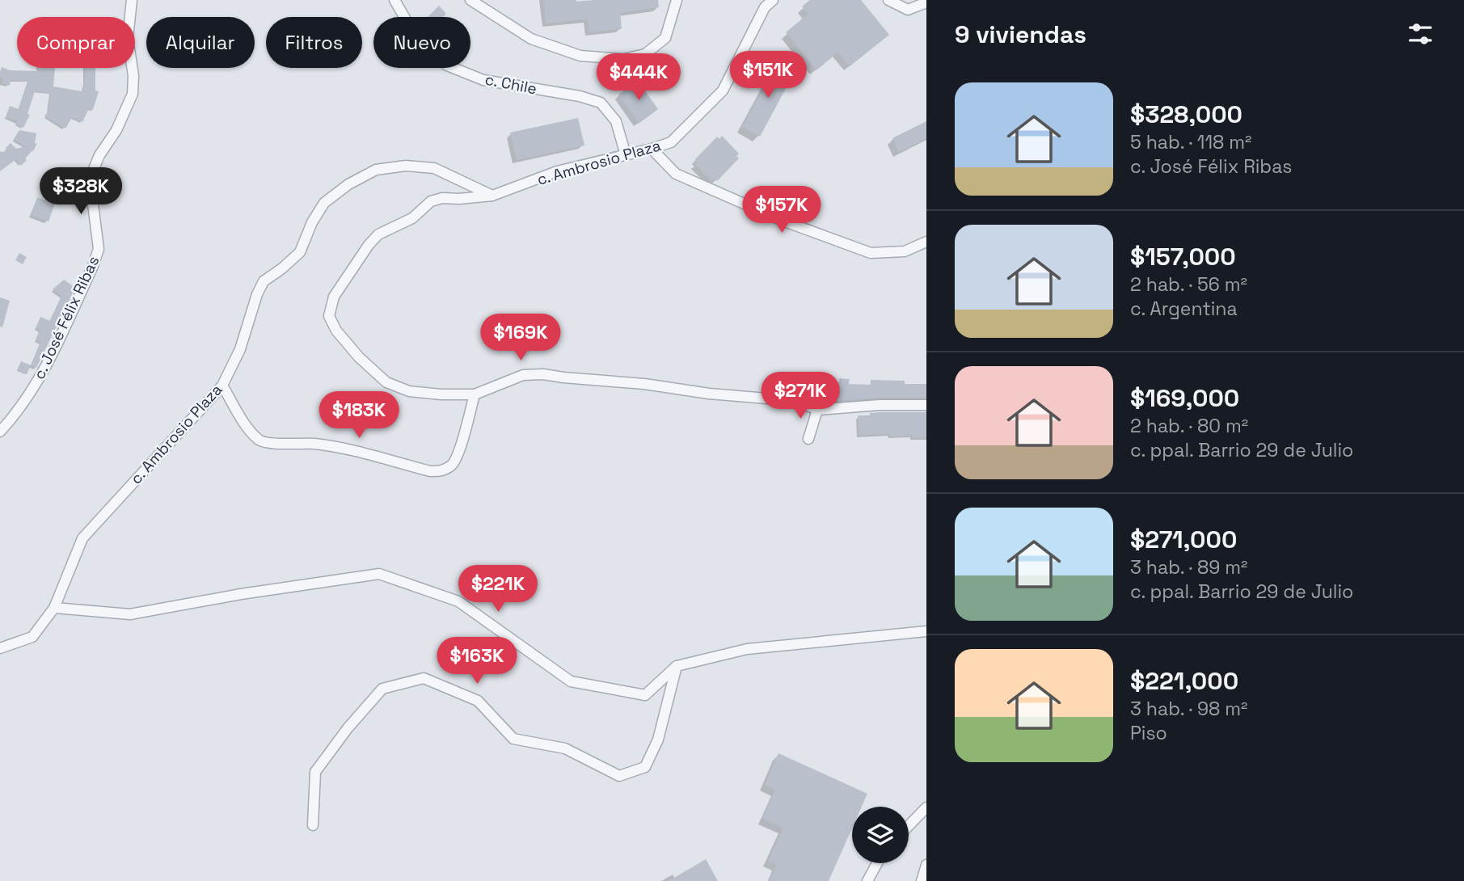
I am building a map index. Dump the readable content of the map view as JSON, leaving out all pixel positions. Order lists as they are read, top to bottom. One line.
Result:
{"streets":{"street":["c. Chile","c. Ambrosio Plaza","c. José Félix Ribas"]},"crossings":[["c. Chile","c. Ambrosio Plaza"]],"page":{"heading":"9 viviendas","chip":["Comprar","Alquilar","Filtros","Nuevo"],"price":["$151K","$444K","$328K","$157K","$169K","$271K","$183K","$221K","$163K"],"list":[{"name":"$328,000","note":"5 hab. · 118 m² · c. José Félix Ribas"},{"name":"$157,000","note":"2 hab. · 56 m² · c. Argentina"},{"name":"$169,000","note":"2 hab. · 80 m² · c. ppal. Barrio 29 de Julio"},{"name":"$271,000","note":"3 hab. · 89 m² · c. ppal. Barrio 29 de Julio"},{"name":"$221,000","note":"3 hab. · 98 m² · Piso"}]}}
